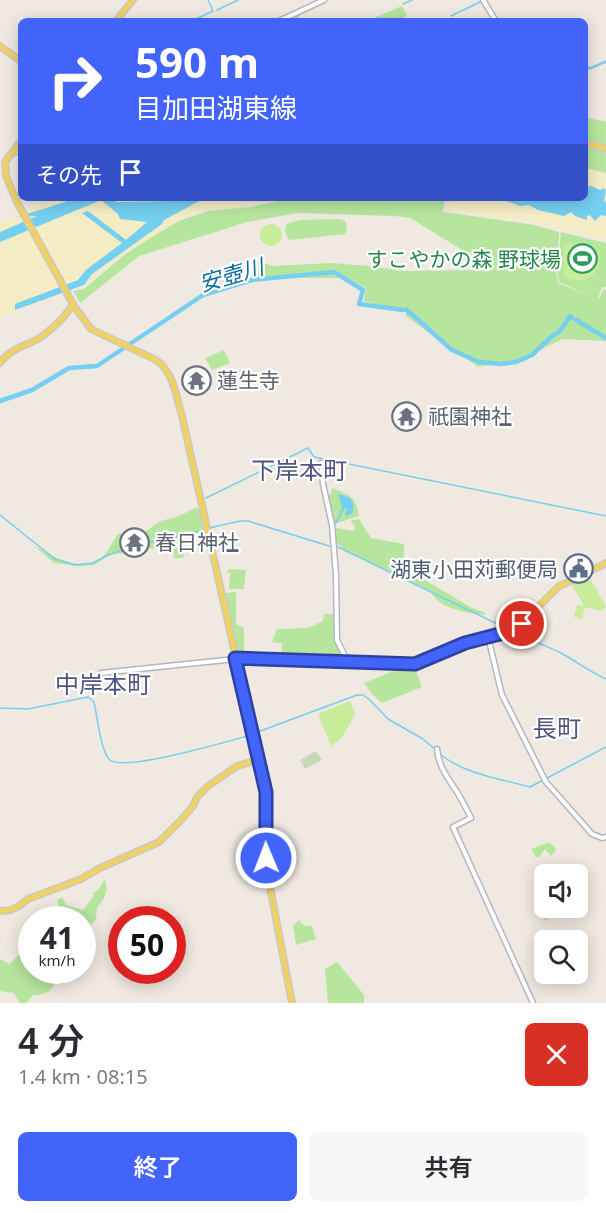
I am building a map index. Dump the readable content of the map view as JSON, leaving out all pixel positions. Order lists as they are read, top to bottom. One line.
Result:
{"districts":["下岸本町","中岸本町","長町"],"water":["安壺川"],"places":{"sports":["すこやかの森 野球場"],"temple":["蓮生寺","祇園神社","春日神社"],"public building":["湖東小田苅郵便局"]},"page":{"turn":["590 m","目加田湖東線"],"then":"その先","speed":"41 km/h","limit":"50","heading":["4 分","1.4 km · 08:15"],"buttons":["終了","共有"]}}
